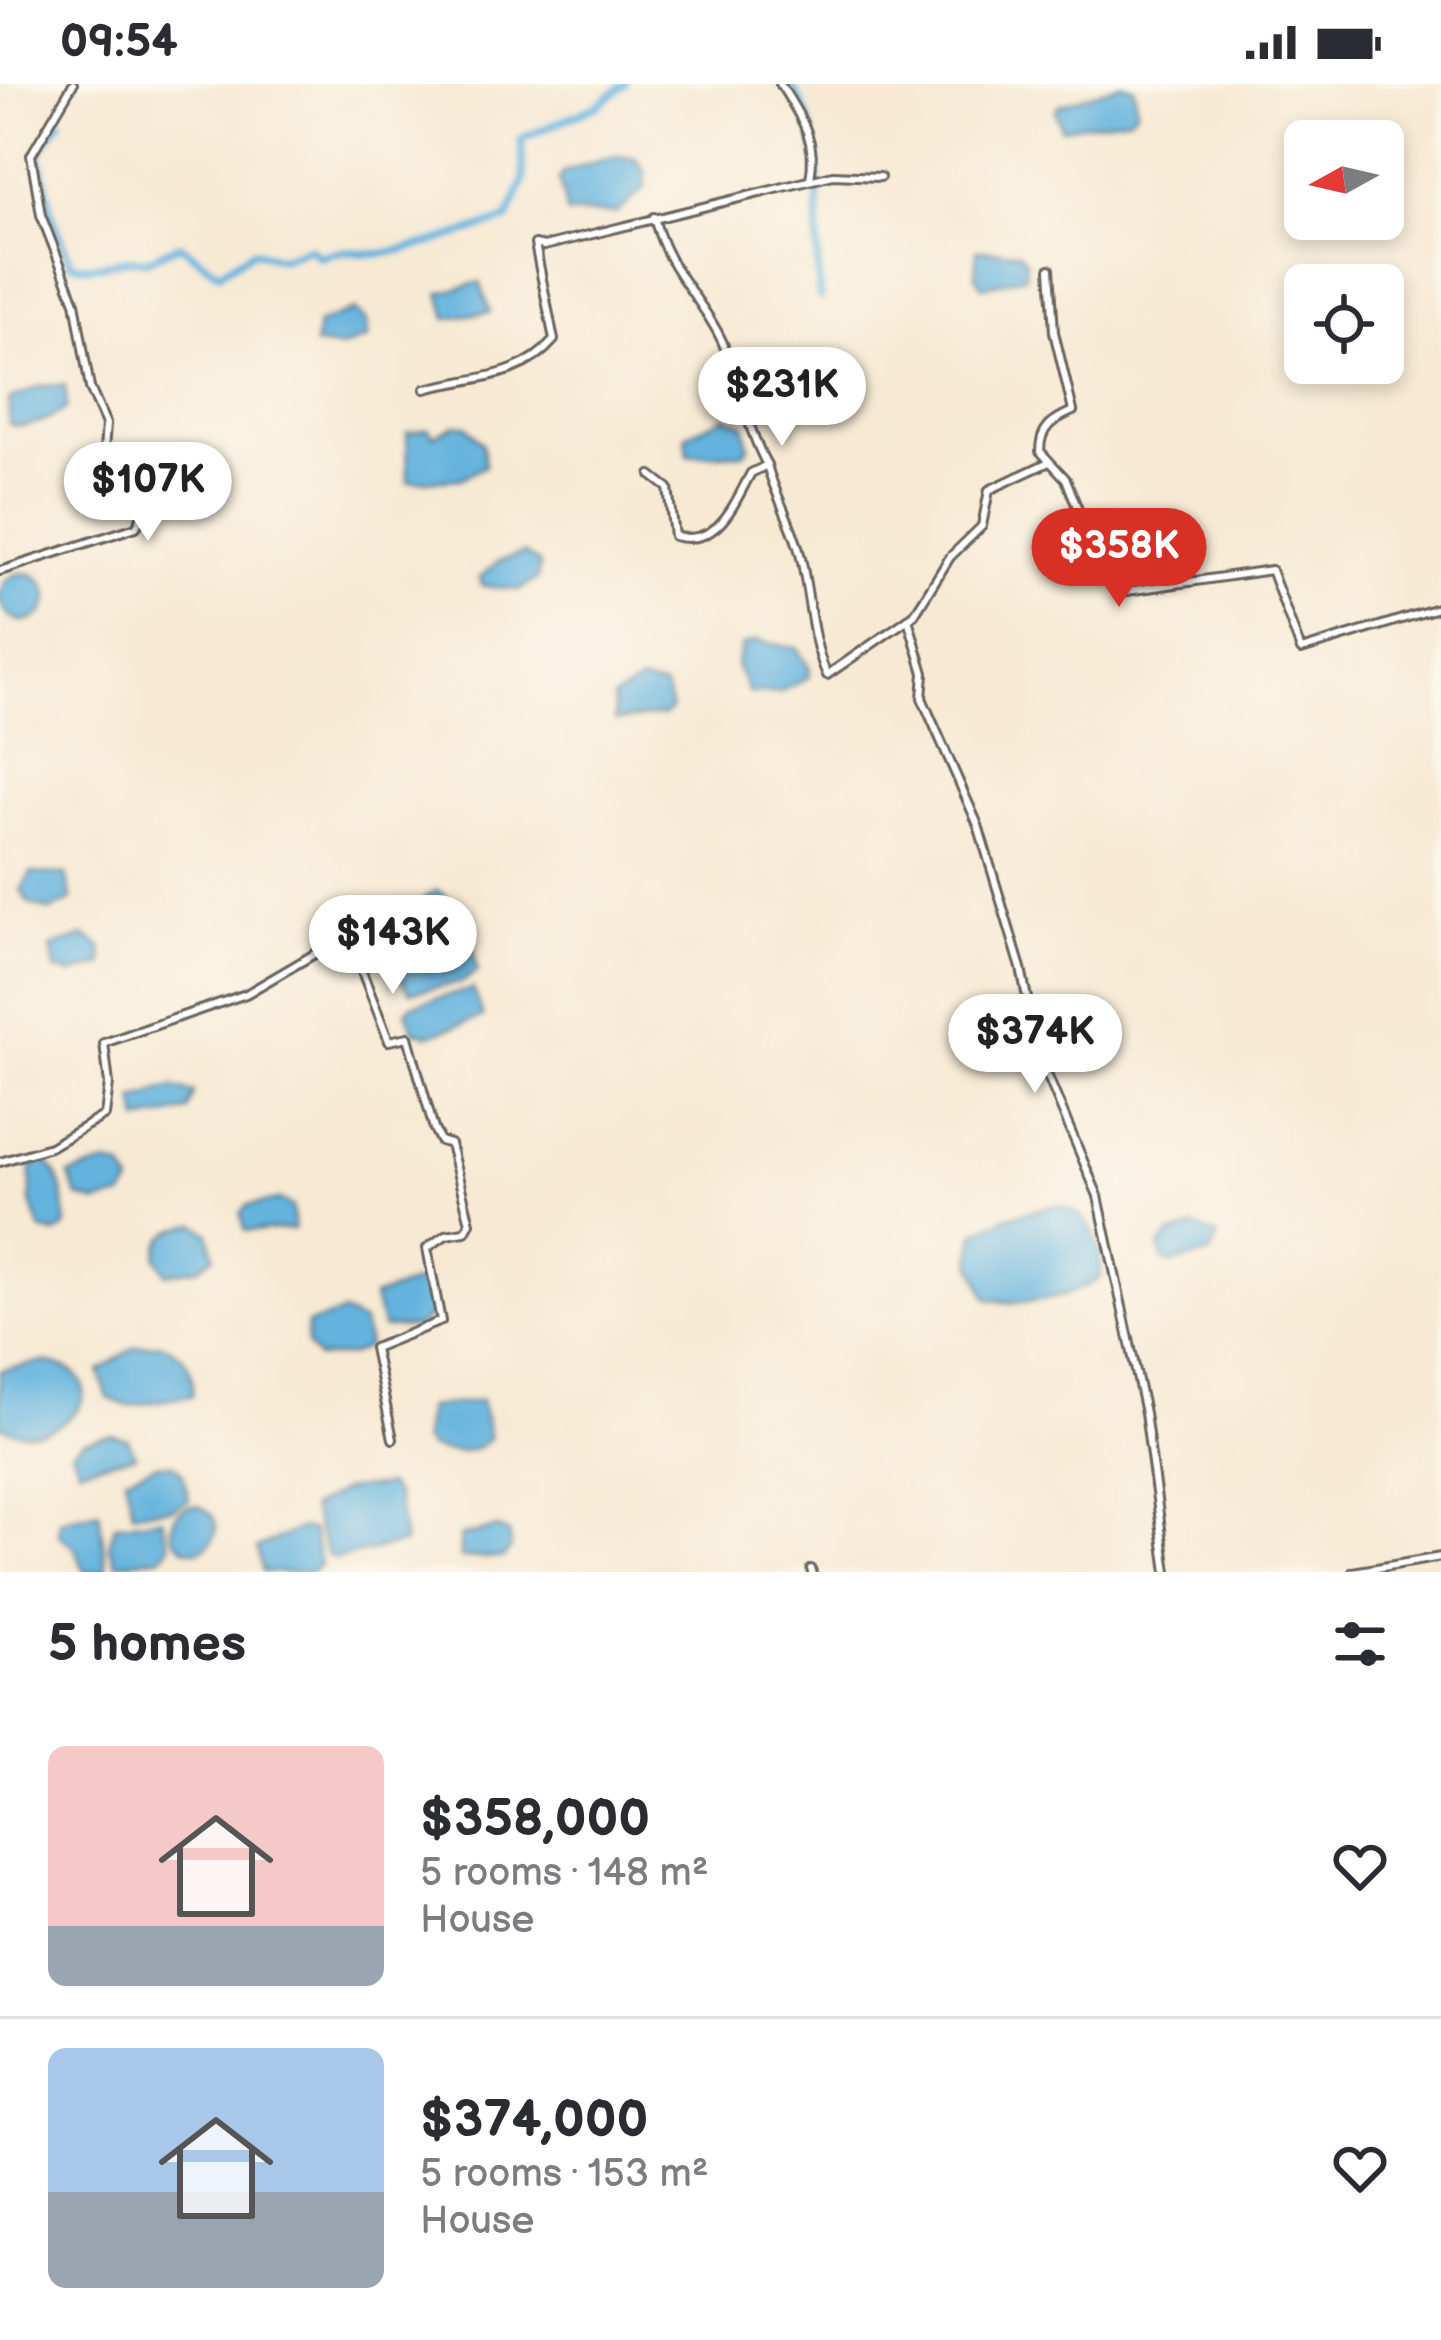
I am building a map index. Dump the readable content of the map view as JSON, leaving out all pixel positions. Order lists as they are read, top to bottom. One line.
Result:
{"north":"left","page":{"status":"09:54","price":["$231K","$107K","$358K","$143K","$374K"],"heading":"5 homes","list":[{"name":"$358,000","note":"5 rooms · 148 m² · House"},{"name":"$374,000","note":"5 rooms · 153 m² · House"}]}}
